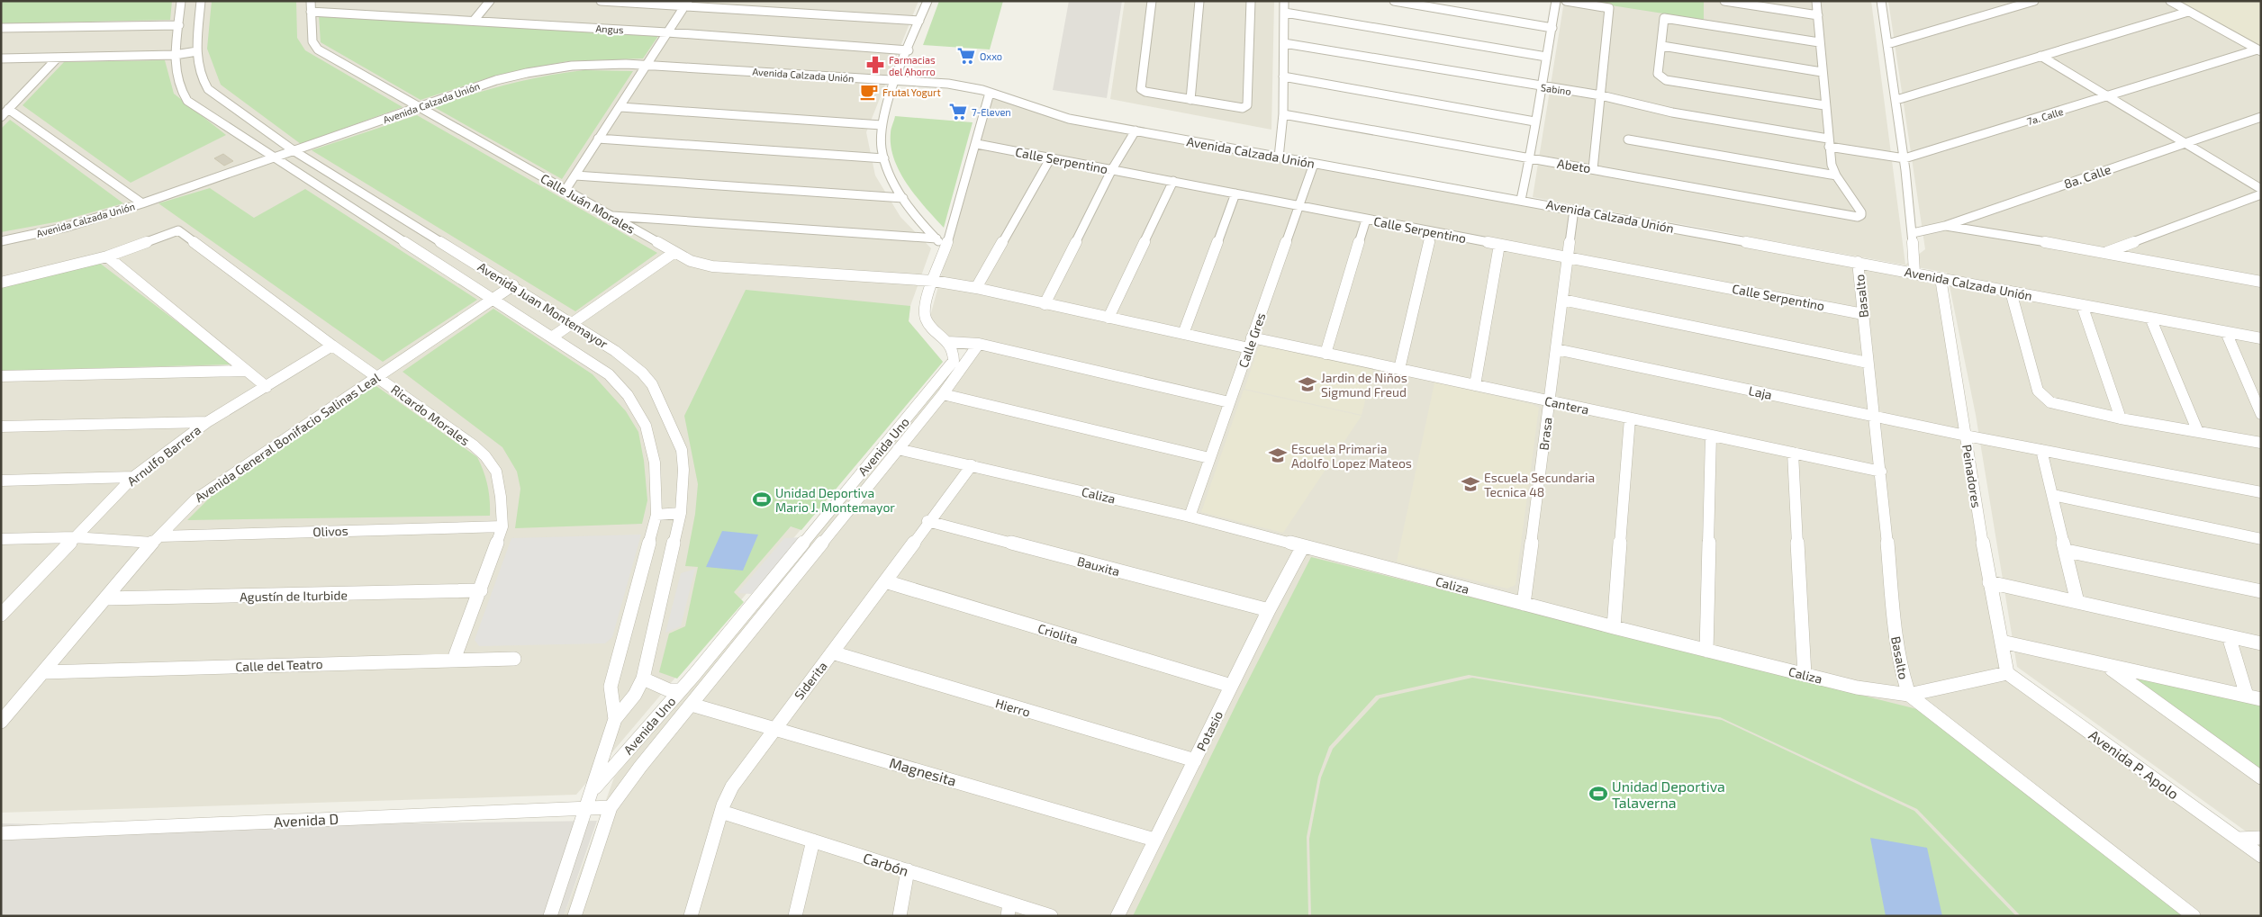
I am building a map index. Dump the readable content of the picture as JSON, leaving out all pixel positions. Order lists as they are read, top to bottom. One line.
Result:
{"streets":{"street":["Angus","Avenida Calzada Unión","Sabino","7a. Calle","Calle Serpentino","Abeto","8a. Calle","Calle Juán Morales","Basalto","Avenida Juan Montemayor","Calle Gres","Laja","Cantera","Ricardo Morales","Brasa","Avenida General Bonifacio Salinas Leal","Avenida Uno","Arnulfo Barrera","Peinadores","Caliza","Olivos","Bauxita","Agustín de Iturbide","Criolita","Calle del Teatro","Siderita","Hierro","Potasio","Avenida P. Apolo","Magnesita","Avenida D","Carbón"]},"crossings":[["Angus","Calle Juán Morales"],["Avenida Calzada Unión","Calle Juán Morales"],["Avenida Calzada Unión","Basalto"],["Avenida Calzada Unión","Avenida Juan Montemayor"],["Avenida Calzada Unión","Calle Gres"],["Avenida Calzada Unión","Brasa"],["Avenida Calzada Unión","Peinadores"],["Sabino","7a. Calle"],["Calle Serpentino","Basalto"],["Calle Serpentino","Calle Gres"],["Calle Serpentino","Brasa"],["Calle Juán Morales","Cantera"],["Basalto","Laja"],["Basalto","Cantera"],["Basalto","Caliza"],["Avenida Juan Montemayor","Avenida General Bonifacio Salinas Leal"],["Avenida Juan Montemayor","Avenida Uno"],["Avenida Juan Montemayor","Avenida D"],["Calle Gres","Cantera"],["Calle Gres","Caliza"],["Laja","Brasa"],["Laja","Peinadores"],["Cantera","Brasa"],["Ricardo Morales","Avenida General Bonifacio Salinas Leal"],["Ricardo Morales","Arnulfo Barrera"],["Ricardo Morales","Olivos"],["Ricardo Morales","Agustín de Iturbide"],["Ricardo Morales","Calle del Teatro"],["Brasa","Caliza"],["Avenida General Bonifacio Salinas Leal","Olivos"],["Avenida General Bonifacio Salinas Leal","Agustín de Iturbide"],["Avenida General Bonifacio Salinas Leal","Calle del Teatro"],["Avenida Uno","Caliza"],["Avenida Uno","Magnesita"],["Avenida Uno","Avenida D"],["Arnulfo Barrera","Olivos"],["Peinadores","Caliza"],["Peinadores","Avenida P. Apolo"],["Caliza","Siderita"],["Caliza","Potasio"],["Caliza","Avenida P. Apolo"],["Bauxita","Siderita"],["Bauxita","Potasio"],["Criolita","Siderita"],["Criolita","Potasio"],["Siderita","Hierro"],["Siderita","Magnesita"],["Siderita","Carbón"],["Hierro","Potasio"],["Potasio","Magnesita"]],"places":{"supermarket":["Oxxo","7-Eleven"],"pharmacy":["Farmacias del Ahorro"],"cafe":["Frutal Yogurt"],"school or university":["Jardin de Niños Sigmund Freud","Escuela Primaria Adolfo Lopez Mateos","Escuela Secundaria Tecnica 48"],"sports":["Unidad Deportiva Mario J. Montemayor","Unidad Deportiva Talaverna"]}}
